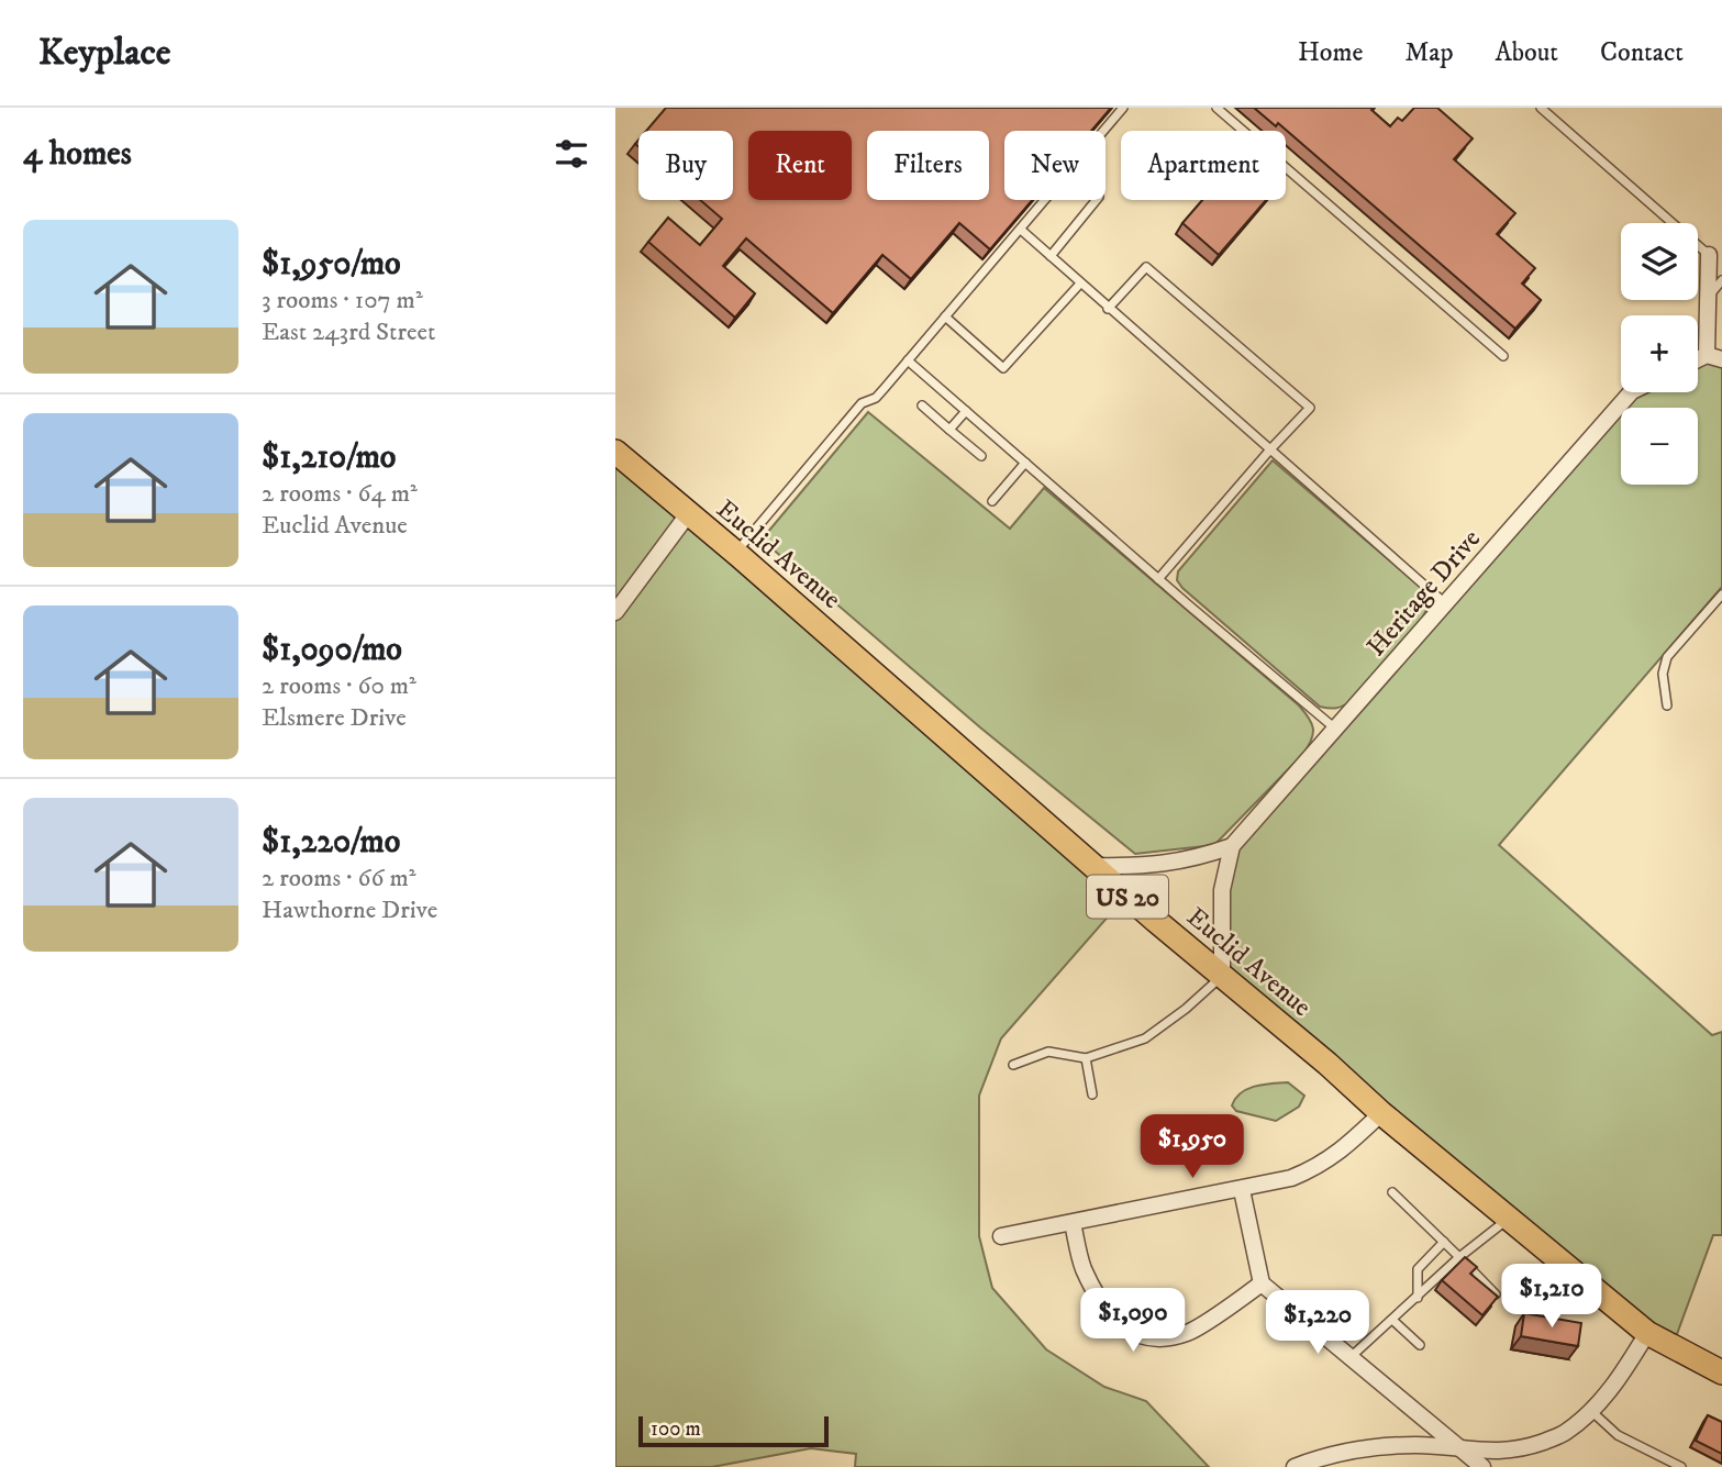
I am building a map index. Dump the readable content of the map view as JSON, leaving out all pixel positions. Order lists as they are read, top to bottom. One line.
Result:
{"streets":{"main road":["Euclid Avenue","US 20"],"street":["Heritage Drive"]},"crossings":[["Euclid Avenue","Heritage Drive"]],"scale_bar":"100 m","page":{"header":"Keyplace","nav":["Home","Map","About","Contact"],"heading":"4 homes","chip":["Buy","Rent","Filters","New","Apartment"],"list":[{"name":"$1,950/mo","note":"3 rooms · 107 m² · East 243rd Street"},{"name":"$1,210/mo","note":"2 rooms · 64 m² · Euclid Avenue"},{"name":"$1,090/mo","note":"2 rooms · 60 m² · Elsmere Drive"},{"name":"$1,220/mo","note":"2 rooms · 66 m² · Hawthorne Drive"}],"map_buttons":["+","−"],"price":["$1,950","$1,210","$1,090","$1,220"],"scale":"100 m"}}
